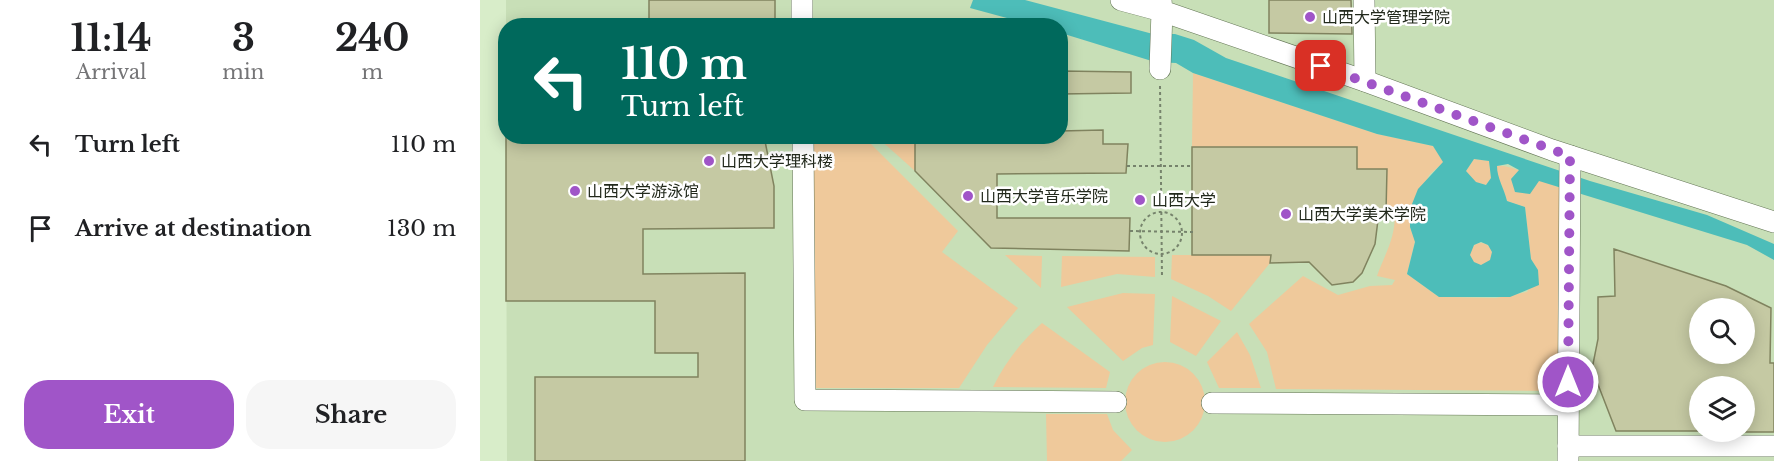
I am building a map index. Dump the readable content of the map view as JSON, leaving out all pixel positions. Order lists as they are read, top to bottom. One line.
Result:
{"places":["山西大学管理学院","山西大学理科楼","山西大学游泳馆","山西大学音乐学院","山西大学","山西大学美术学院"],"page":{"eta":["11:14","Arrival","3","min","240","m"],"turn":["110 m","Turn left"],"list":[{"name":"Turn left","value":"110 m"},{"name":"Arrive at destination","value":"130 m"}],"buttons":["Exit","Share"]}}
